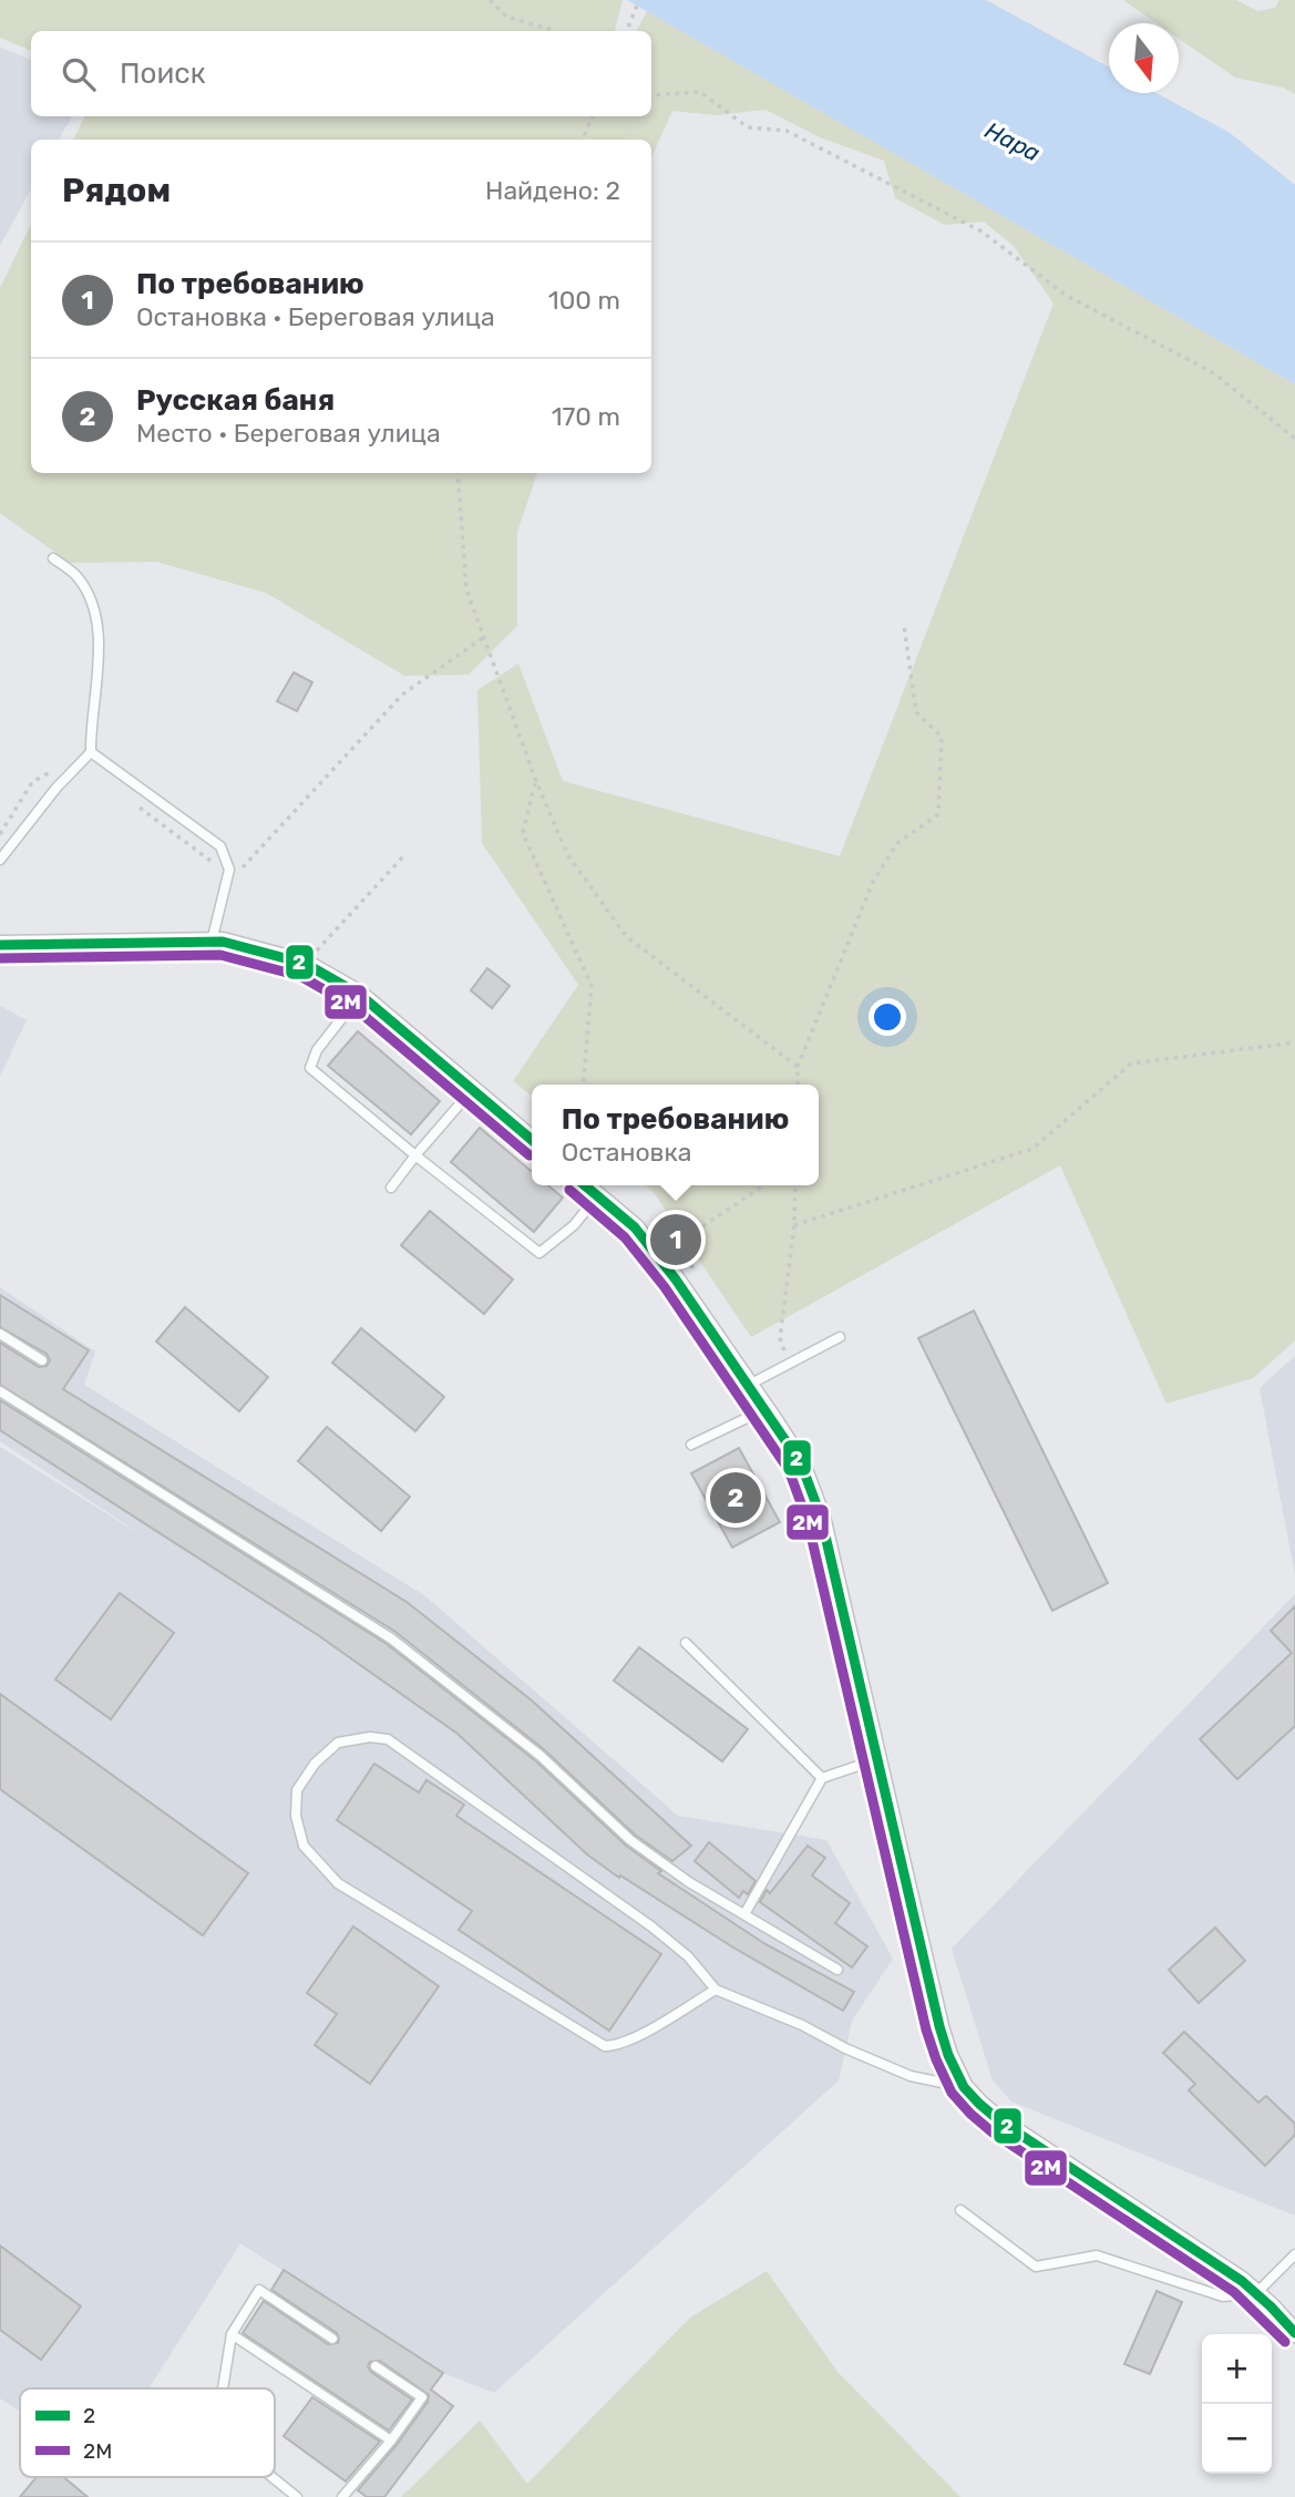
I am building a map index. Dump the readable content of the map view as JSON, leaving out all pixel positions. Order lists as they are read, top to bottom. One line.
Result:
{"water":["Нара"],"lines":["transit line 2","transit line 2М"],"legend":["2","2М"],"north":"bottom","page":{"search":"Поиск","heading":["Рядом","Найдено: 2"],"list":[{"mark":"1","name":"По требованию","note":"Остановка · Береговая улица","value":"100 m"},{"mark":"2","name":"Русская баня","note":"Место · Береговая улица","value":"170 m"}],"popup":["По требованию","Остановка"],"pins":["1","2"],"map_buttons":["+","−"]}}
